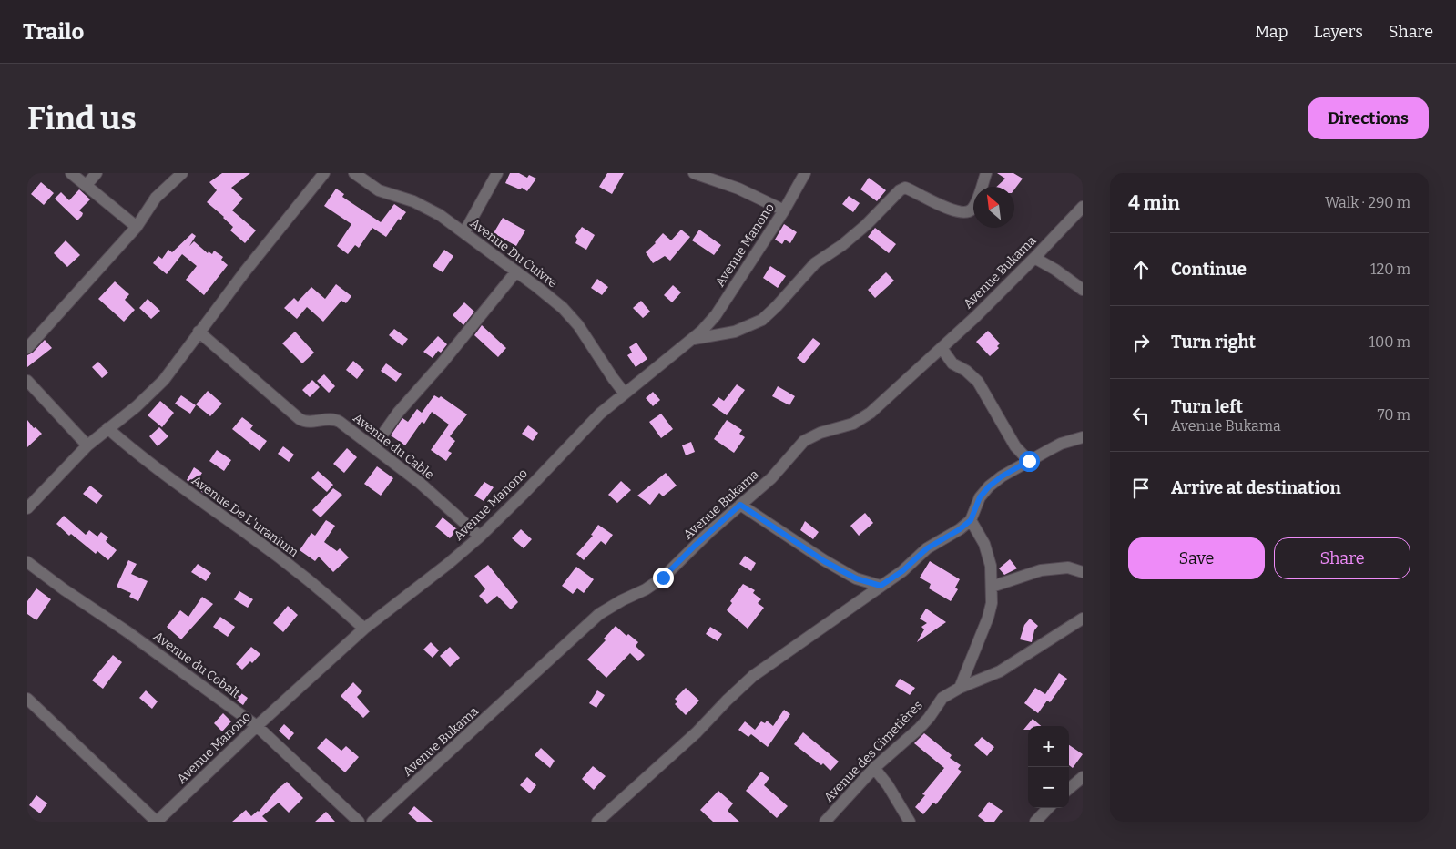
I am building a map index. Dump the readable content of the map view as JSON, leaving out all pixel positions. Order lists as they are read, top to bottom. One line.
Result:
{"streets":{"street":["Avenue Manono","Avenue Du Cuivre","Avenue Bukama","Avenue du Cable","Avenue De L'uranium","Avenue du Cobalt","Avenue des Cimetières"]},"crossings":[["Avenue Manono","Avenue Du Cuivre"],["Avenue Manono","Avenue du Cable"],["Avenue Manono","Avenue De L'uranium"],["Avenue Manono","Avenue du Cobalt"]],"north":"top left","page":{"header":"Trailo","nav":["Map","Layers","Share"],"buttons":["Directions",["Save","Share"]],"title":"Find us","heading":["4 min","Walk · 290 m"],"list":[["Continue","120 m"],["Turn right","100 m"],["Turn left","Avenue Bukama","70 m"],"Arrive at destination"],"map_buttons":["+","−"]}}
